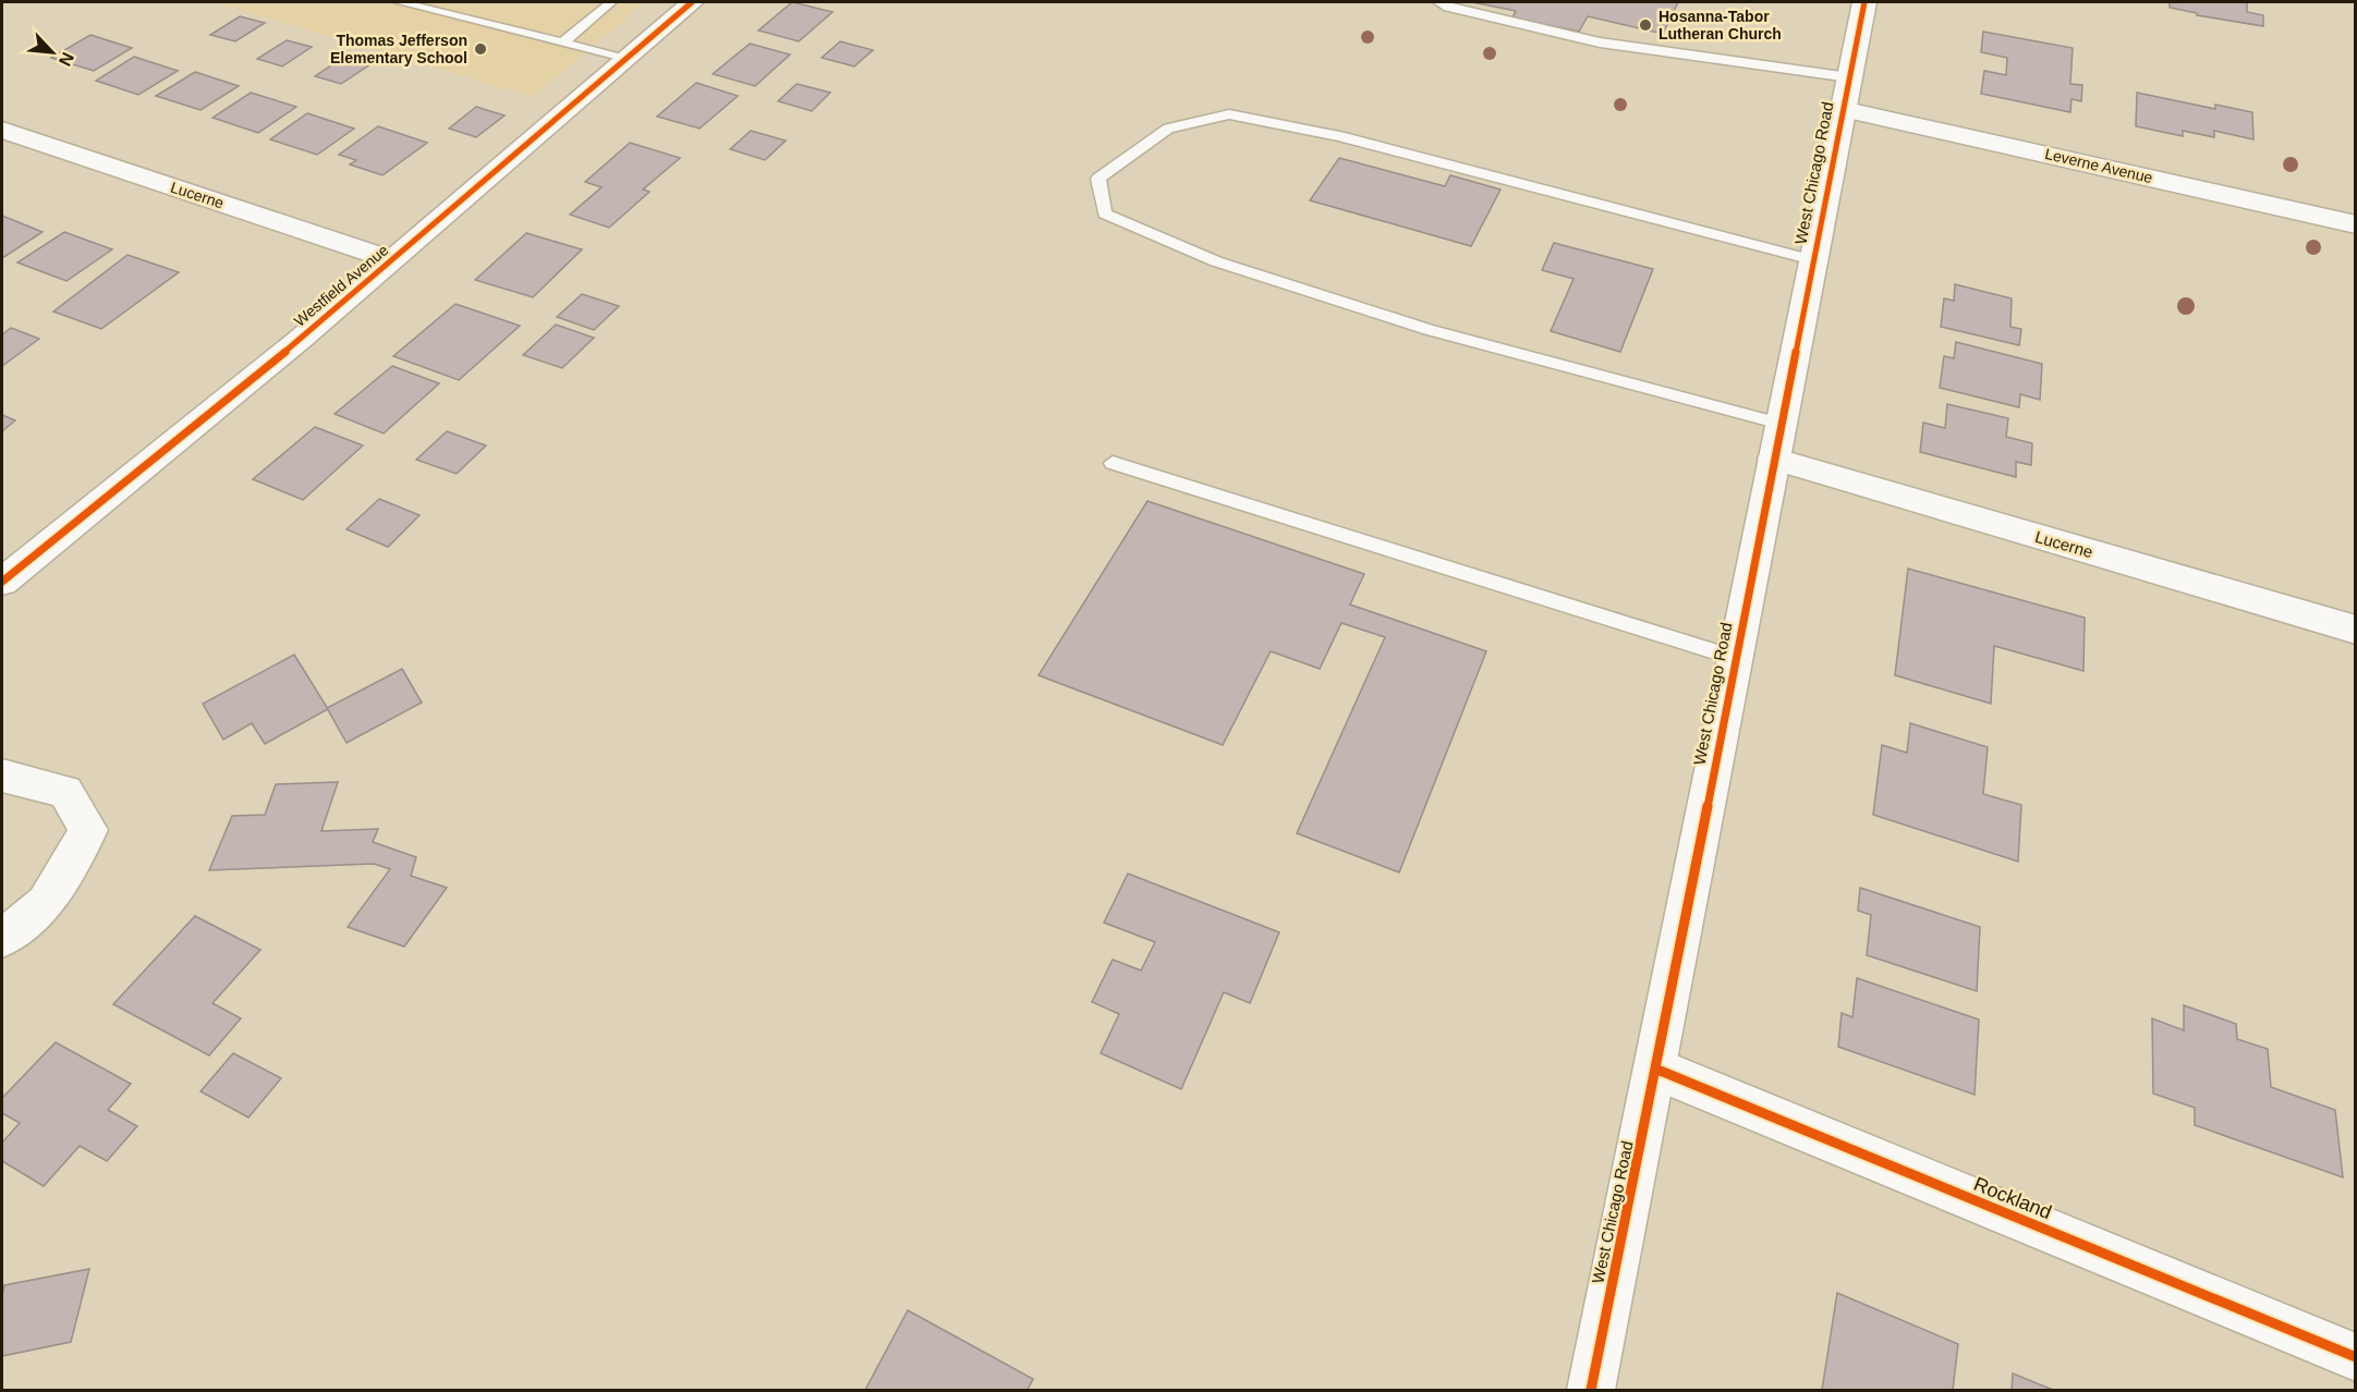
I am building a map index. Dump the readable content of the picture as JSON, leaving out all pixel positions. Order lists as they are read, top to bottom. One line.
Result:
{"streets":{"street":["Leverne Avenue","West Chicago Road","Lucerne","Westfield Avenue","Rockland"]},"crossings":[["Leverne Avenue","West Chicago Road"],["West Chicago Road","Lucerne"],["West Chicago Road","Rockland"],["Lucerne","Westfield Avenue"]],"places":["Hosanna-Tabor Lutheran Church","Thomas Jefferson Elementary School"],"north":"bottom right"}
